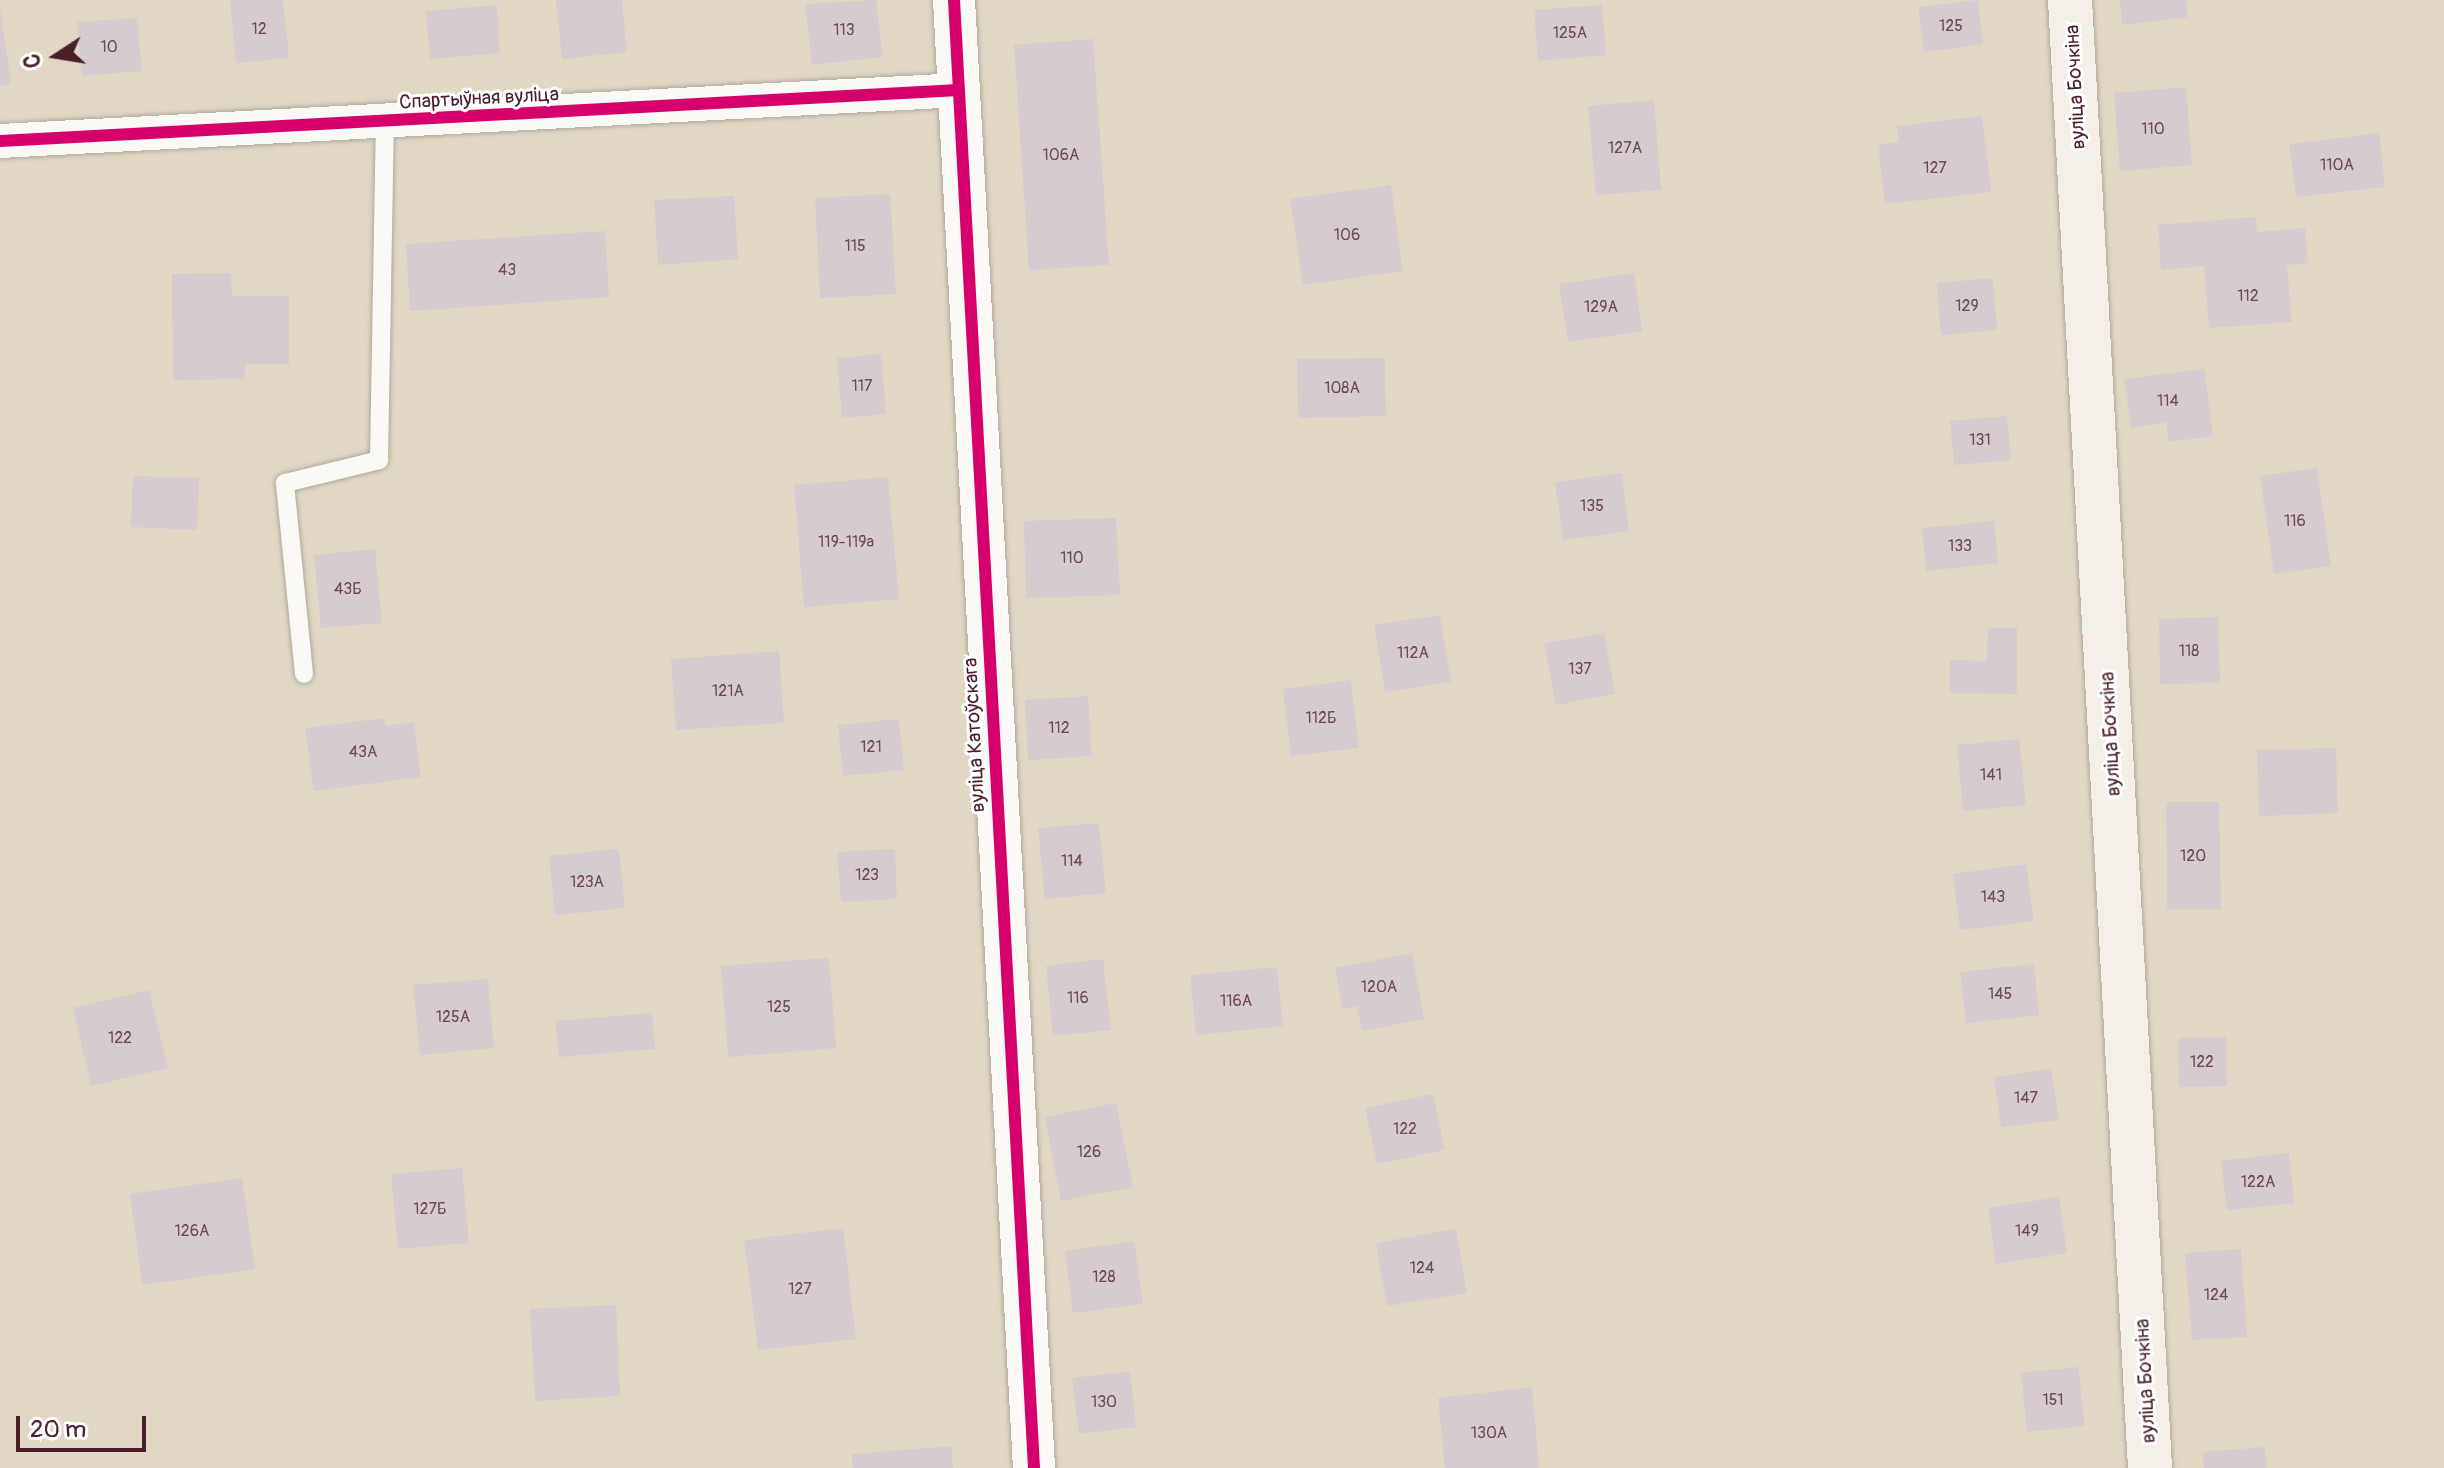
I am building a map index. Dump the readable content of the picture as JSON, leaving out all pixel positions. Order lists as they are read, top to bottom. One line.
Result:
{"streets":{"main road":["вуліца Бочкіна"],"street":["Спартыўная вуліца","вуліца Катоўскага"]},"crossings":[["Спартыўная вуліца","вуліца Катоўскага"]],"house_numbers":["125","12","113","125А","10","110","127А","106А","110А","127","106","115","43","112","129","129А","117","108А","114","131","135","116","119-119а","133","110","43Б","118","112А","137","121А","112Б","112","121","43А","141","120","114","123","123А","143","120А","145","116","116А","125","125А","122","122","147","122","126","122А","127Б","126А","149","124","128","127","124","151","130","130А"],"scale_bar":"20 m","north":"left"}
